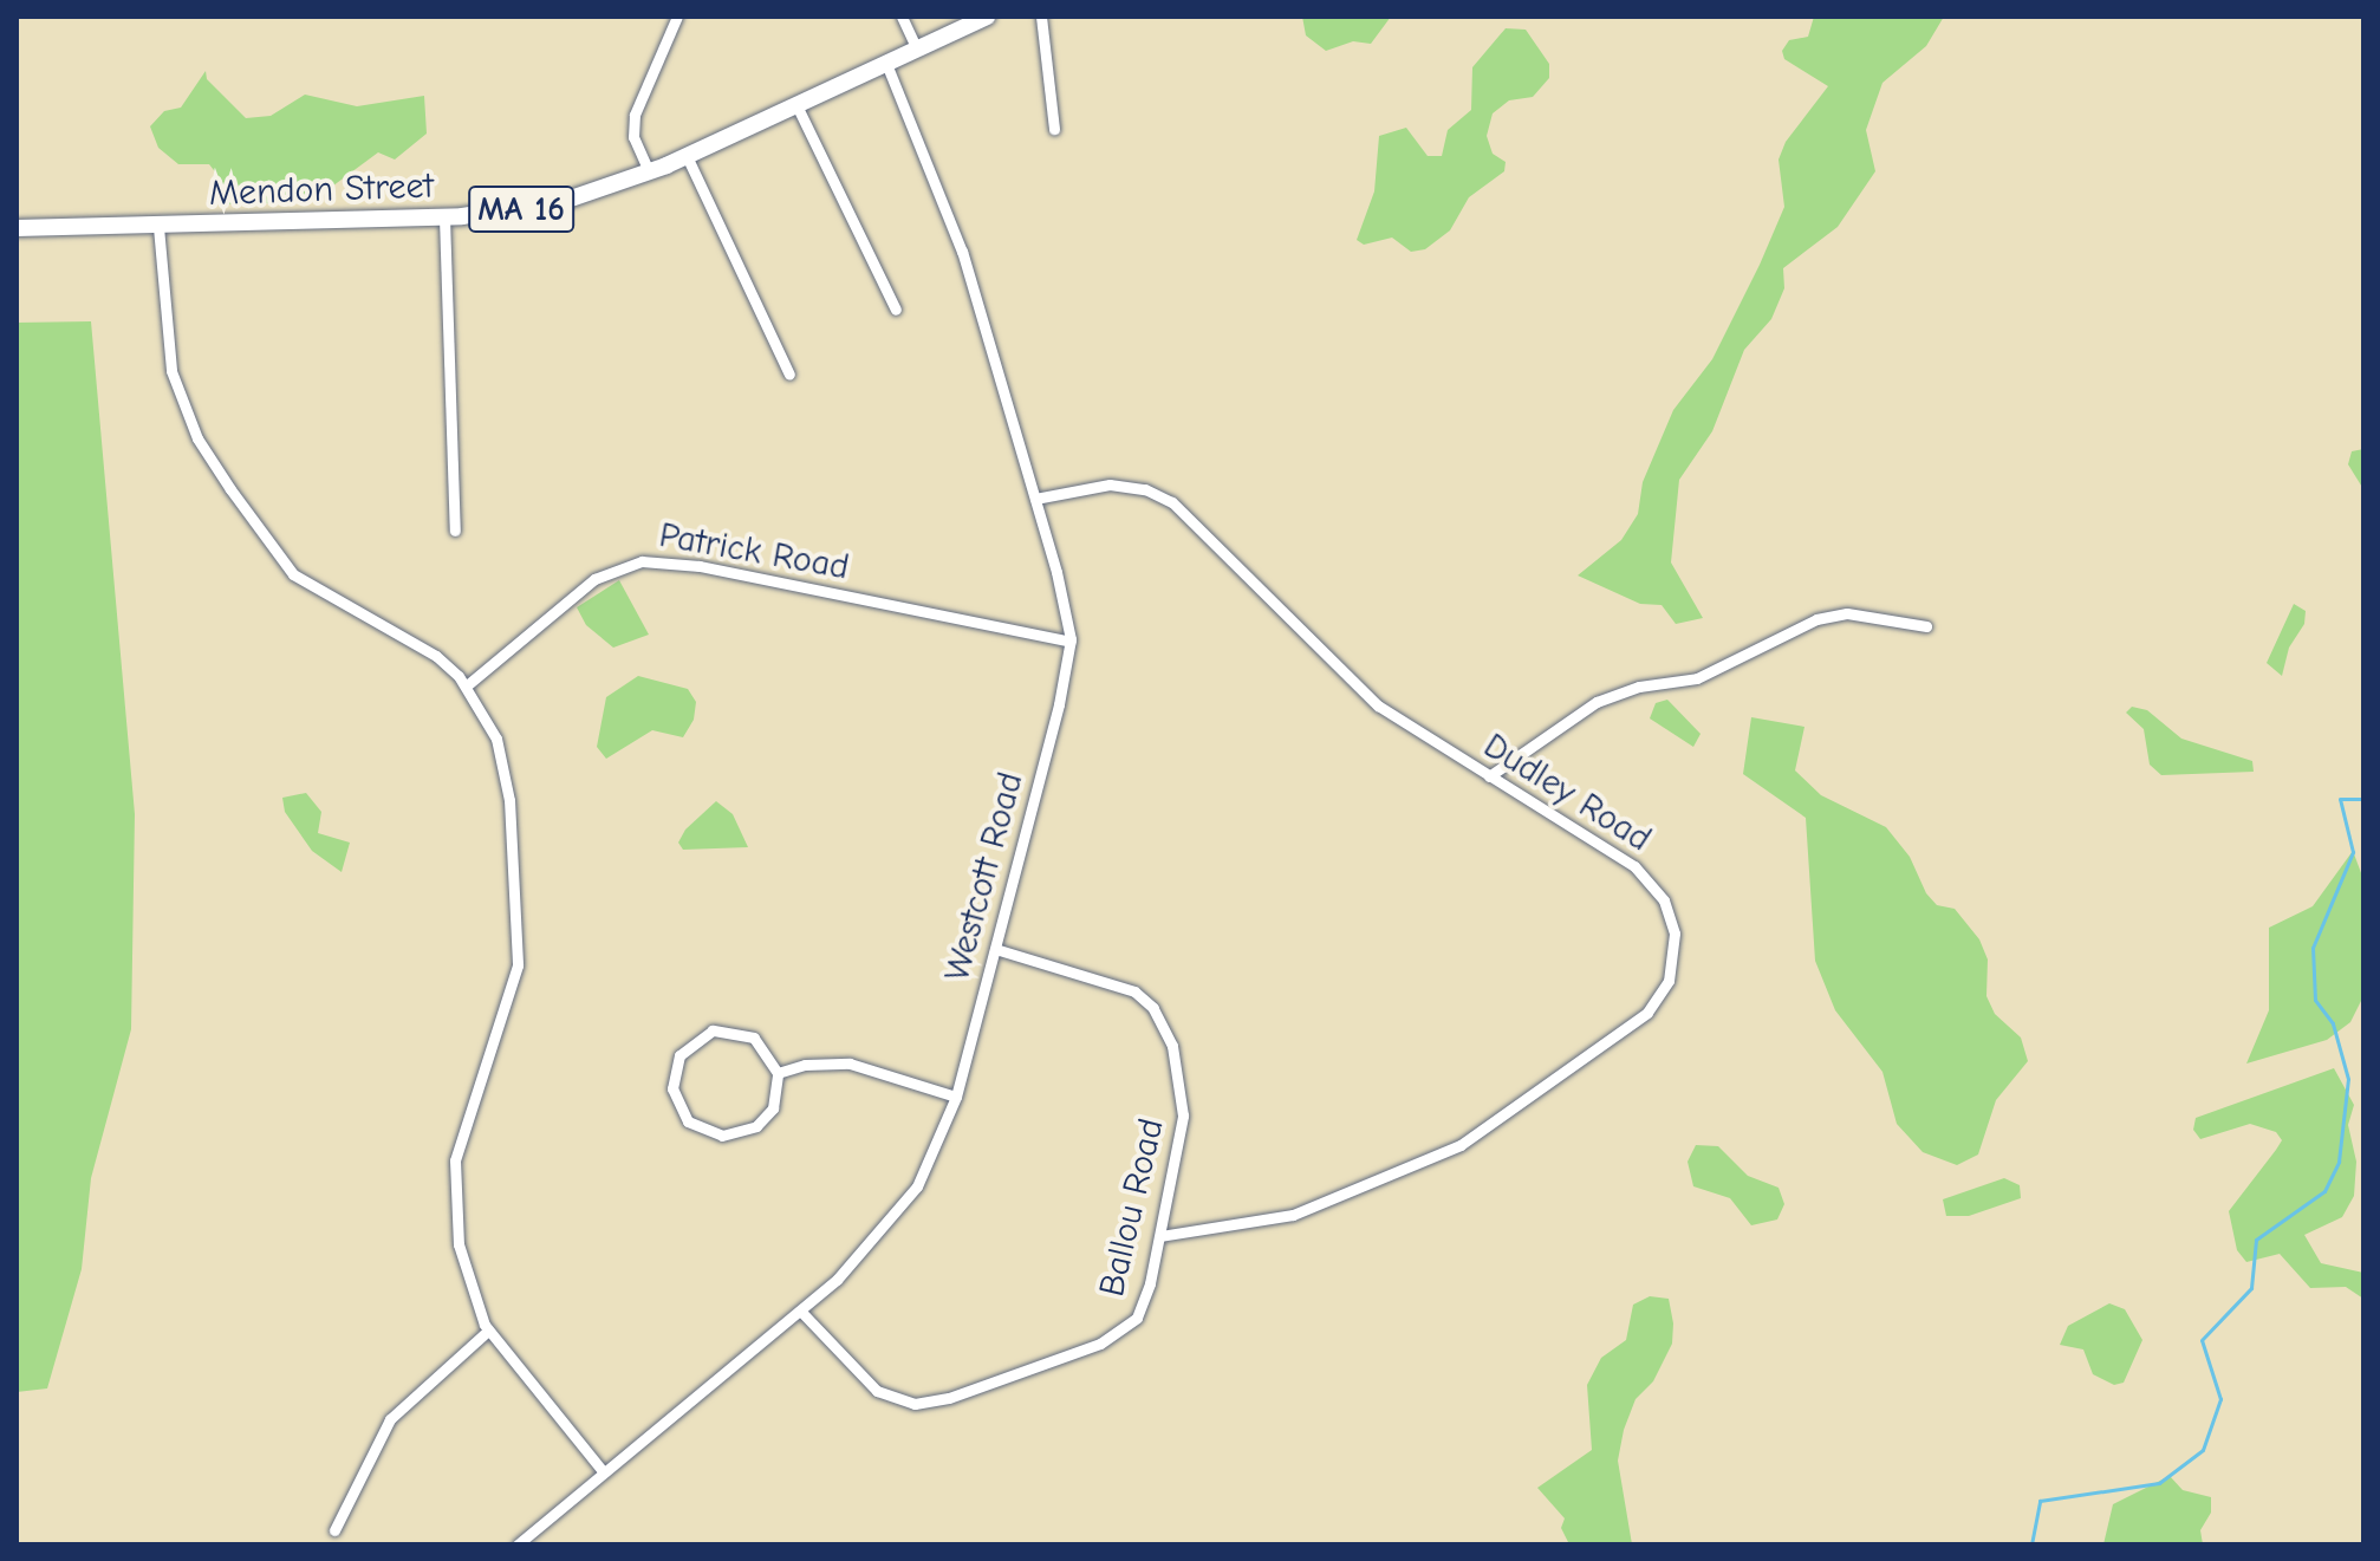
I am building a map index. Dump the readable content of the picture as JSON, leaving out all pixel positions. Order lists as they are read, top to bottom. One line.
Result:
{"streets":{"main road":["Mendon Street","MA 16"],"street":["Patrick Road","Dudley Road","Westcott Road","Ballou Road"]},"crossings":[["Mendon Street","Westcott Road"],["Patrick Road","Westcott Road"],["Dudley Road","Westcott Road"],["Dudley Road","Ballou Road"],["Westcott Road","Ballou Road"]]}
